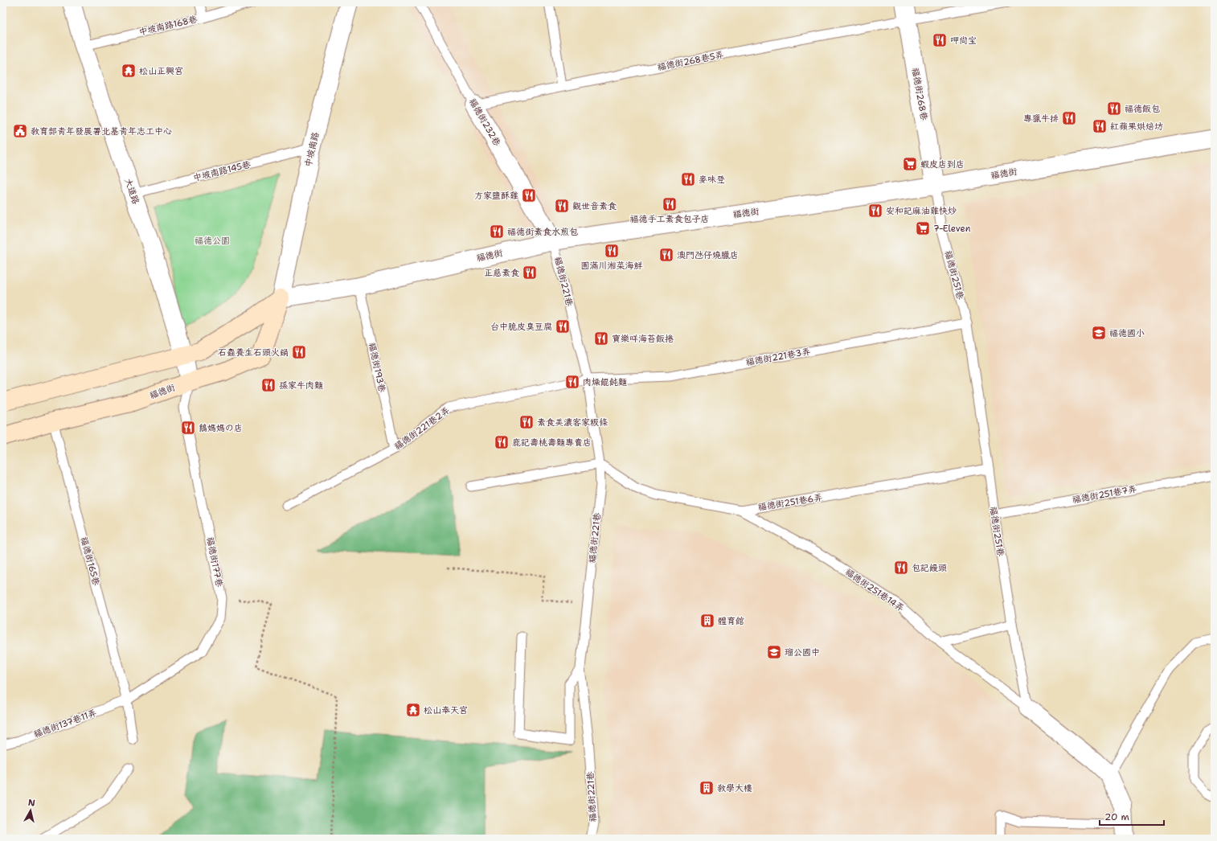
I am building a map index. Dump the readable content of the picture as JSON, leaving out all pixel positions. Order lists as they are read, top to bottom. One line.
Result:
{"streets":{"street":["福德街268巷","福德街232巷","中坡南路","福德街","大道路"],"lane":["中坡南路168巷","福德街268巷5弄","中坡南路145巷","福德街251巷","福德街221巷","福德街221巷3弄","福德街193巷","福德街221巷2弄","福德街251巷7弄","福德街251巷6弄","福德街165巷","福德街177巷","福德街251巷14弄","福德街137巷11弄"]},"crossings":[["中坡南路168巷","大道路"],["福德街268巷5弄","福德街268巷"],["福德街268巷5弄","福德街232巷"],["福德街268巷","福德街"],["福德街268巷","福德街251巷"],["福德街232巷","福德街"],["福德街232巷","福德街221巷"],["中坡南路","中坡南路145巷"],["中坡南路","福德街"],["中坡南路145巷","大道路"],["福德街","大道路"],["福德街","福德街251巷"],["福德街","福德街221巷"],["福德街","福德街193巷"],["福德街","福德街165巷"],["福德街","福德街177巷"],["大道路","福德街177巷"],["福德街251巷","福德街221巷3弄"],["福德街251巷","福德街251巷7弄"],["福德街251巷","福德街251巷6弄"],["福德街251巷","福德街251巷14弄"],["福德街221巷","福德街221巷3弄"],["福德街221巷","福德街221巷2弄"],["福德街221巷","福德街251巷6弄"],["福德街221巷3弄","福德街221巷2弄"],["福德街193巷","福德街221巷2弄"],["福德街251巷6弄","福德街251巷14弄"],["福德街165巷","福德街177巷"],["福德街165巷","福德街137巷11弄"],["福德街177巷","福德街137巷11弄"]],"parks":["福德公園"],"places":{"restaurant":["呷尚宝","福德飯包","專獵牛排","紅蘋果烘焙坊","麥味登","方家鹽酥雞","福德手工素食包子店","觀世音素食","安和記麻油雞快炒","福德街素食水煎包","圓滿川湘菜海鮮","澳門氹仔燒臘店","正慈素食","台中脆皮臭豆腐","寶樂咩海苔飯捲","石鱻養生石頭火鍋","肉燥餛飩麵","孫家牛肉麵","素食美濃客家粄條","鵝媽媽の店","鹿記壽桃壽麵專賣店","包記饅頭"],"temple":["松山正興宮","松山奉天宮"],"public building":["教育部青年發展署北基青年志工中心"],"supermarket":["蝦皮店到店","7-Eleven"],"school or university":["福德國小","瑠公國中"],"building":["體育館","教學大樓"]},"scale_bar":"20 m","north":"top"}
